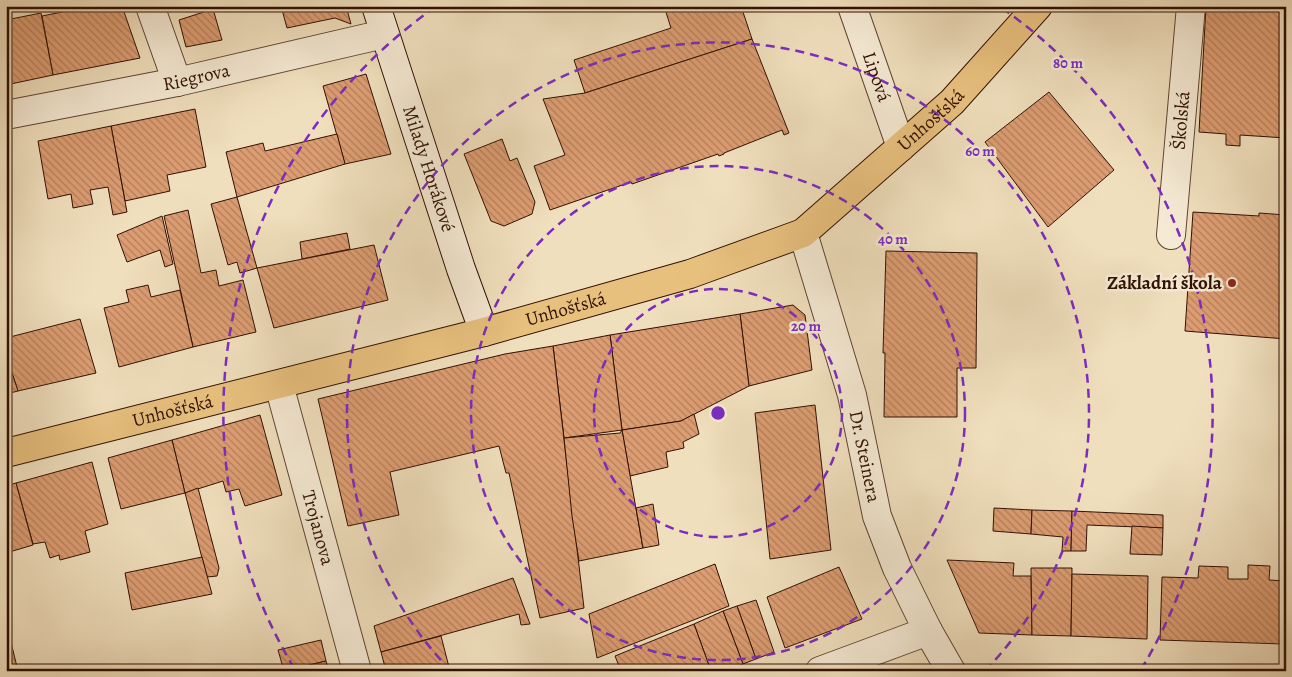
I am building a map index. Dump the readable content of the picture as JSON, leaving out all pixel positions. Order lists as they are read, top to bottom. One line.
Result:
{"streets":{"main road":["Unhošťská"],"street":["Lipová","Riegrova","Školská","Milady Horákové","Dr. Steinera","Trojanova"]},"crossings":[["Lipová","Unhošťská"],["Riegrova","Milady Horákové"],["Unhošťská","Milady Horákové"],["Unhošťská","Dr. Steinera"],["Unhošťská","Trojanova"]],"places":["Základní škola"],"rings":["80 m","60 m","40 m","20 m"]}
